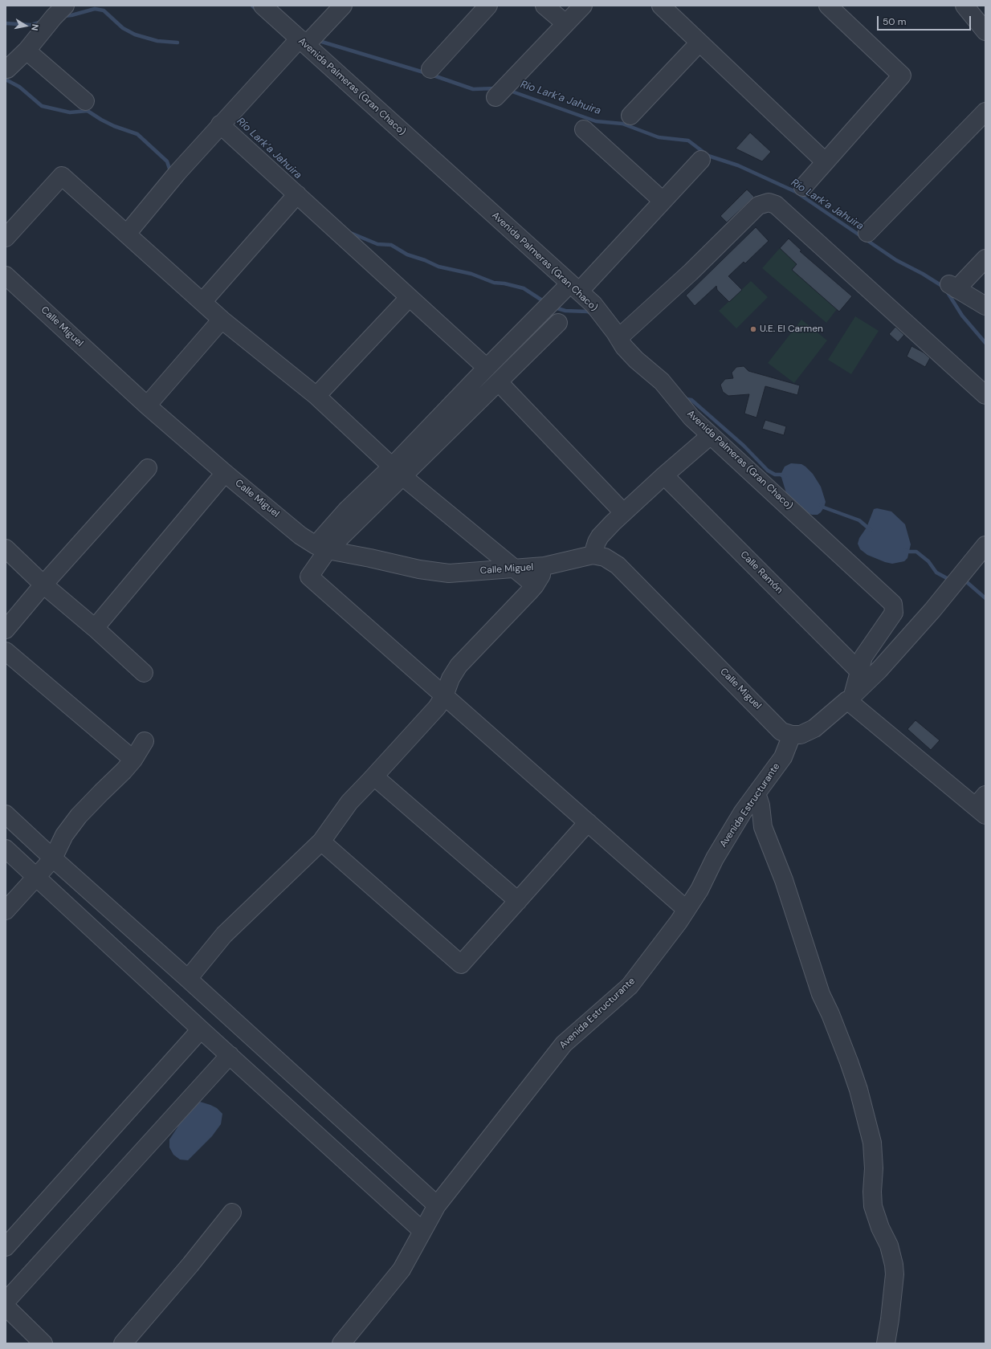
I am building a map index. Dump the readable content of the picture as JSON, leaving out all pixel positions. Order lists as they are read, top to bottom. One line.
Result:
{"streets":{"street":["Avenida Palmeras (Gran Chaco)","Calle Miguel","Calle Ramón","Avenida Estructurante"]},"crossings":[["Avenida Palmeras (Gran Chaco)","Calle Ramón"],["Calle Miguel","Avenida Estructurante"]],"water":["Río Lark’a Jahuira"],"places":["U.E. El Carmen"],"scale_bar":"50 m","north":"right"}
